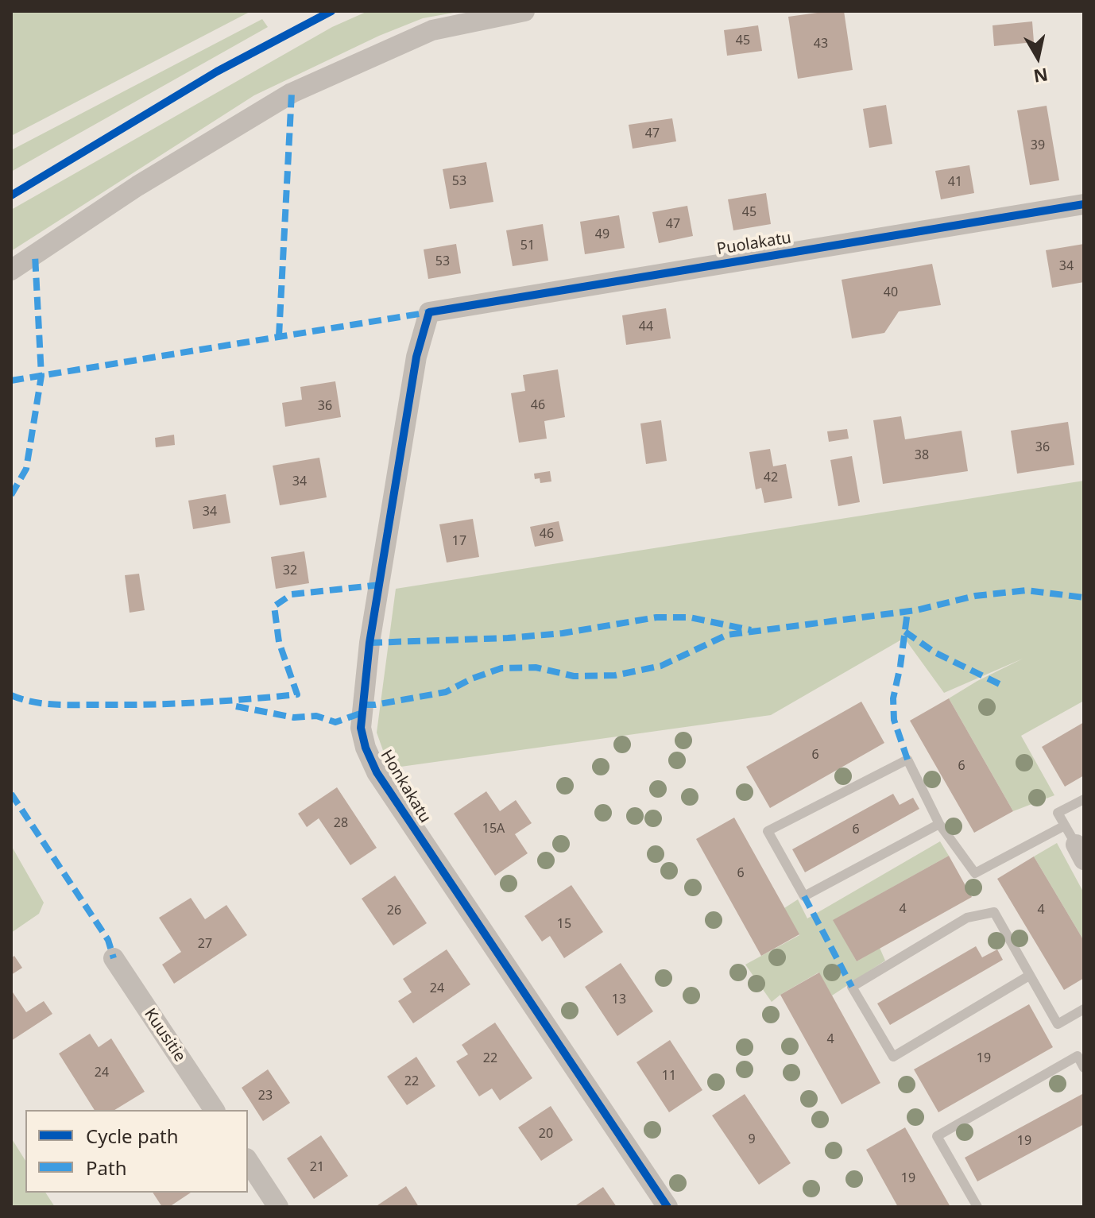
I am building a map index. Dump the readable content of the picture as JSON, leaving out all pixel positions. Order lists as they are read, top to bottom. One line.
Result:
{"streets":{"street":["Puolakatu","Honkakatu","Kuusitie"]},"crossings":[["Puolakatu","Honkakatu"]],"house_numbers":["45","43","47","39","53","41","45","47","49","51","53","34","40","44","46","36","36","38","42","34","34","46","17","32","6","6","28","15A","6","6","4","4","26","15","27","24","13","4","22","19","24","11","22","23","20","9","19","21","19"],"legend":["Cycle path","Path"],"north":"bottom"}
